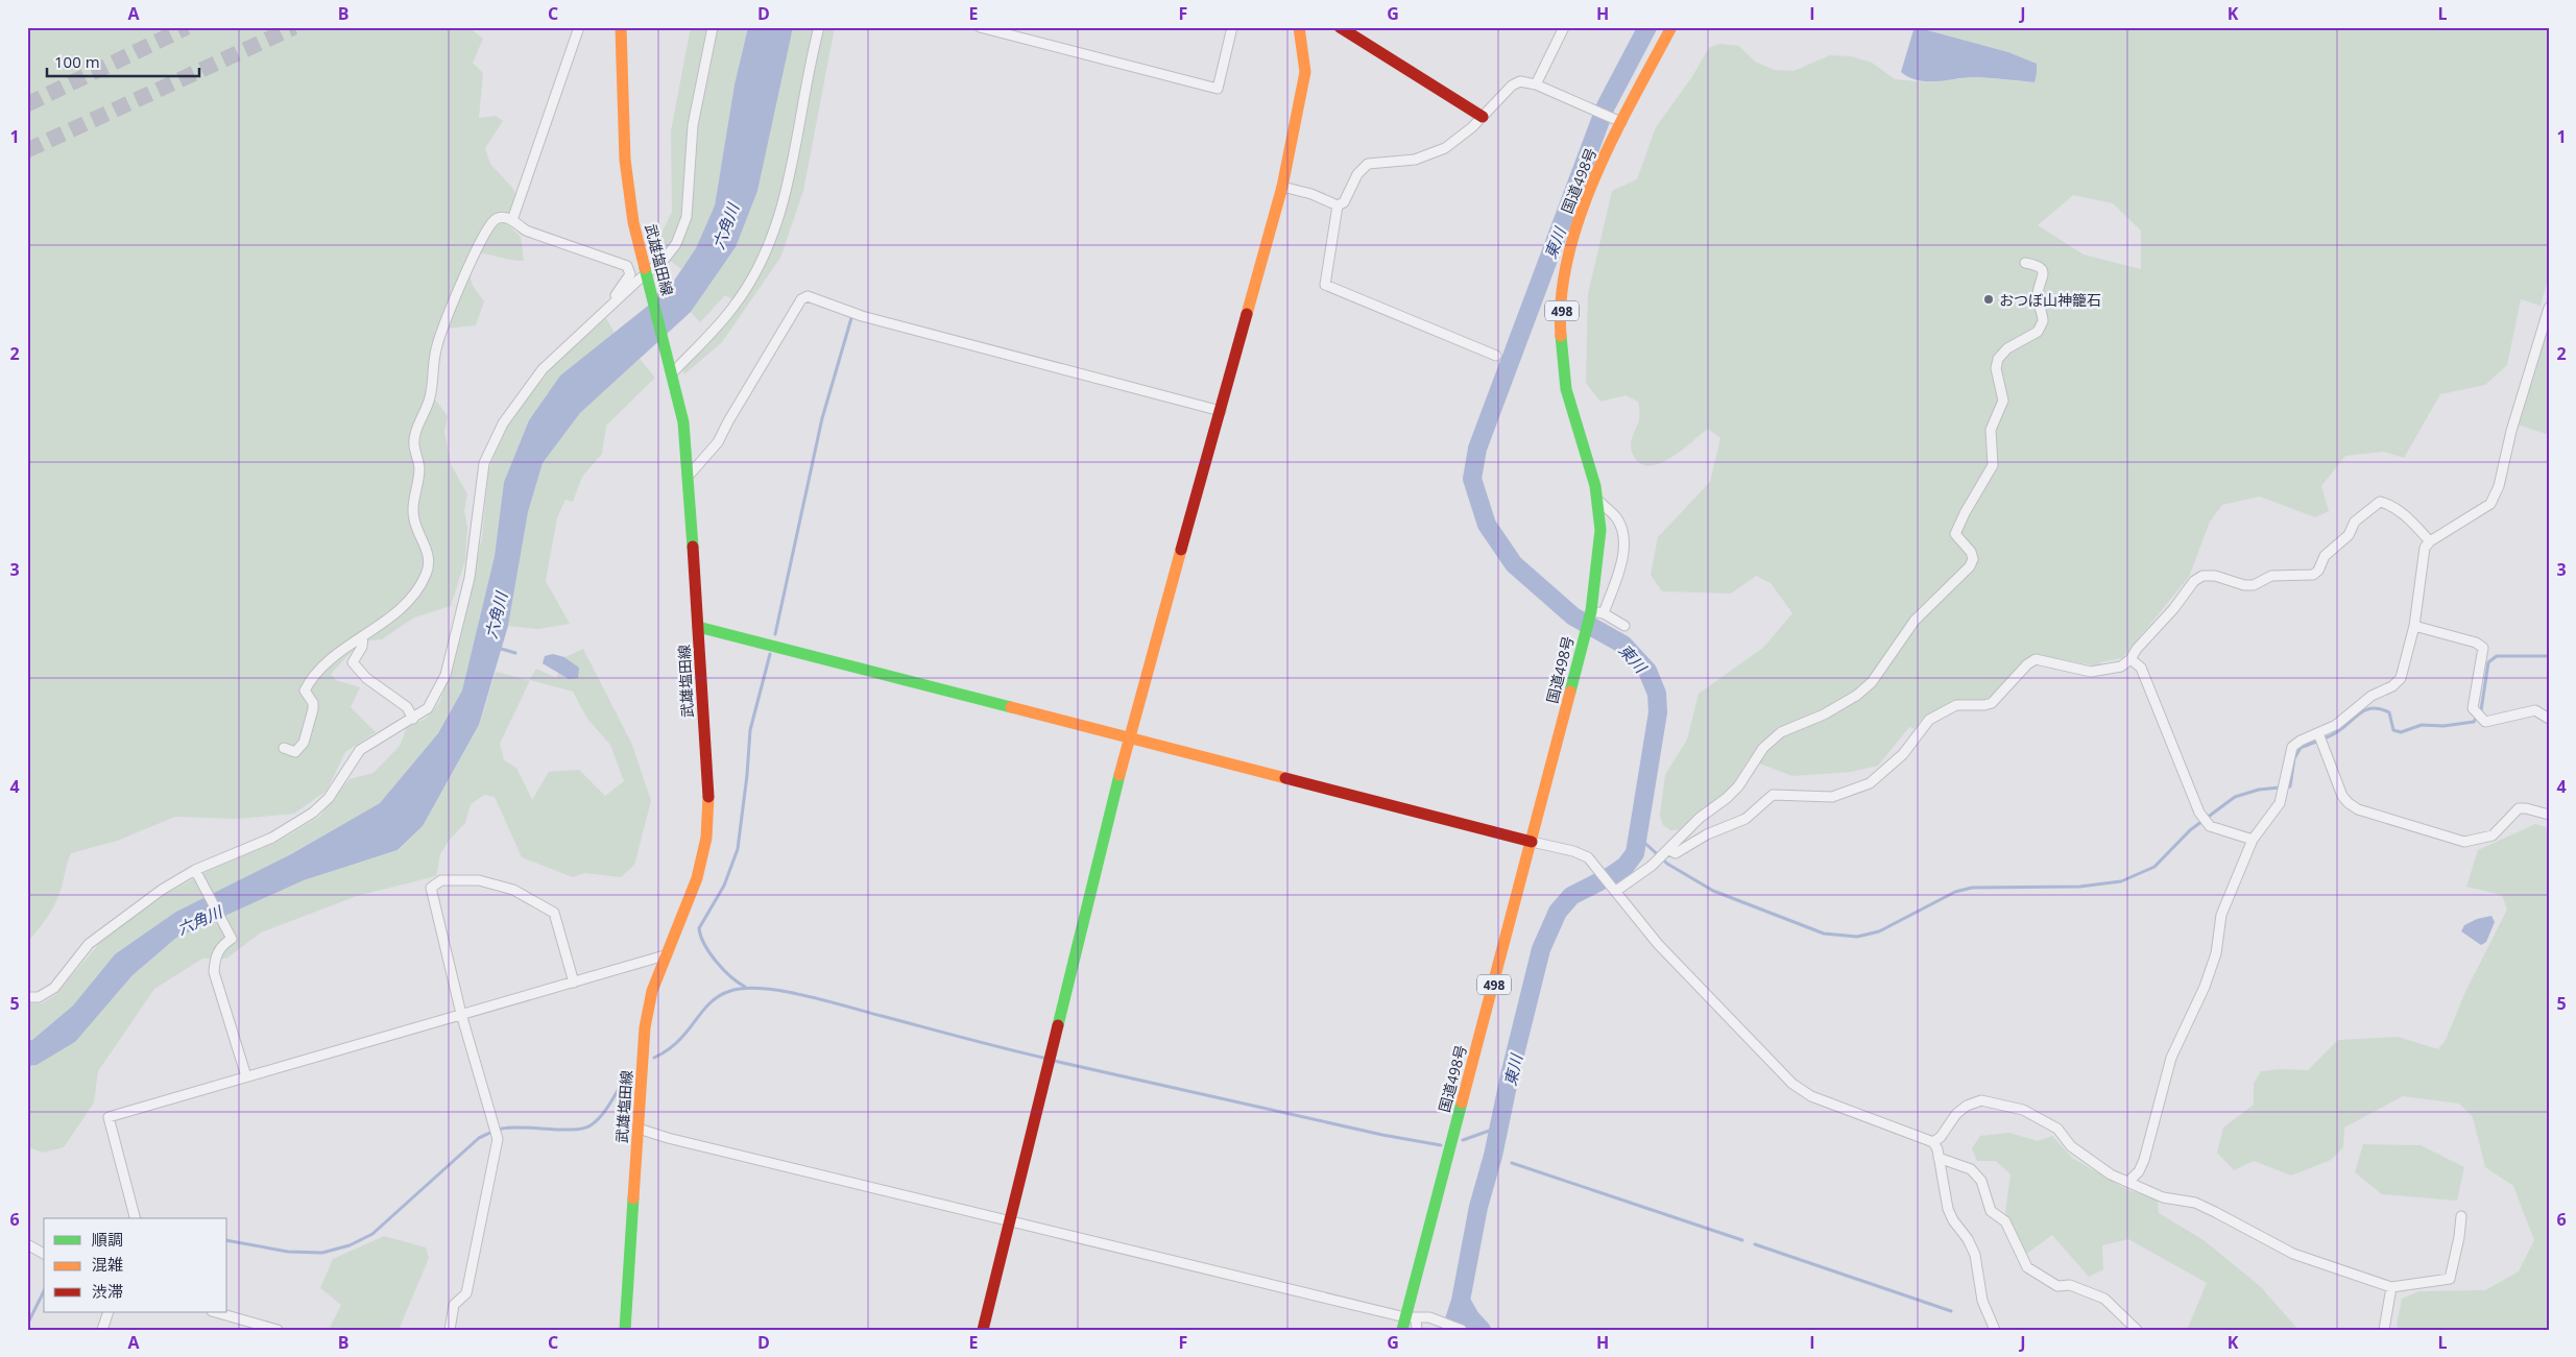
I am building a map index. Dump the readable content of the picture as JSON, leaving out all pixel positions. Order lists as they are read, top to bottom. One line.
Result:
{"streets":{"main road":["国道498号","武雄塩田線","498"]},"water":["六角川","東川"],"places":["おつぼ山神籠石"],"legend":["順調","混雑","渋滞"],"scale_bar":"100 m","grid":{"columns":["A","B","C","D","E","F","G","H","I","J","K","L"],"rows":["1","2","3","4","5","6"]}}
